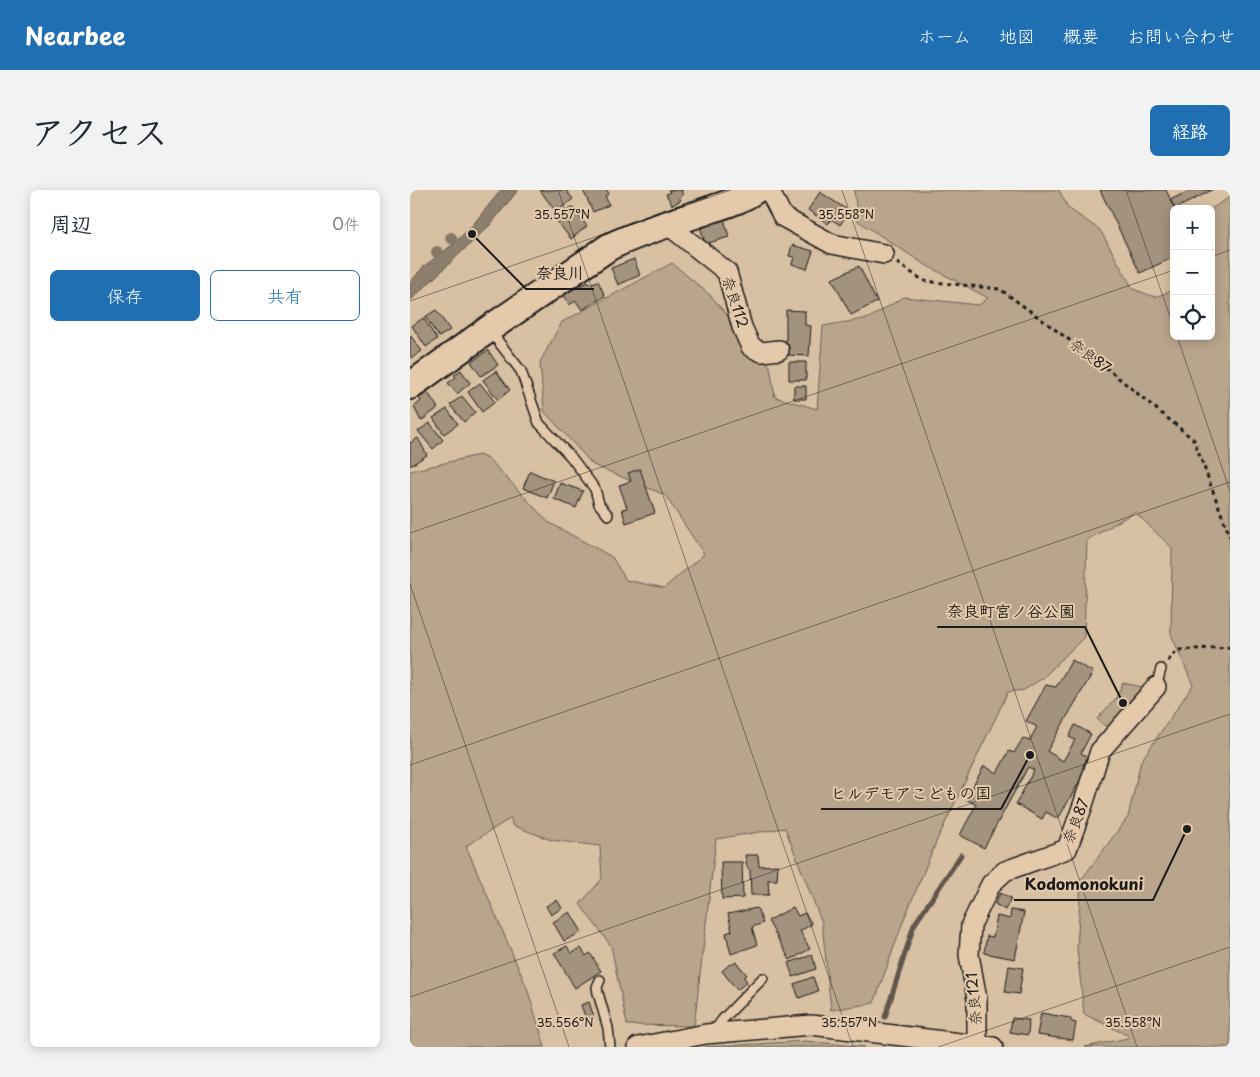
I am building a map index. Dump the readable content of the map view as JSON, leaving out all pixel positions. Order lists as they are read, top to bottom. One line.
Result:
{"streets":{"street":["奈良112","奈良87","奈良121"]},"crossings":[["奈良87","奈良121"]],"places":["奈良川","奈良町宮ノ谷公園","ヒルデモアこどもの国","Kodomonokuni"],"page":{"header":"Nearbee","nav":["ホーム","地図","概要","お問い合わせ"],"title":"アクセス","buttons":["経路",["保存","共有"]],"heading":["周辺","0件"],"map_buttons":["+","−"]},"coordinates":["35.557°N","35.558°N","35.556°N"]}
